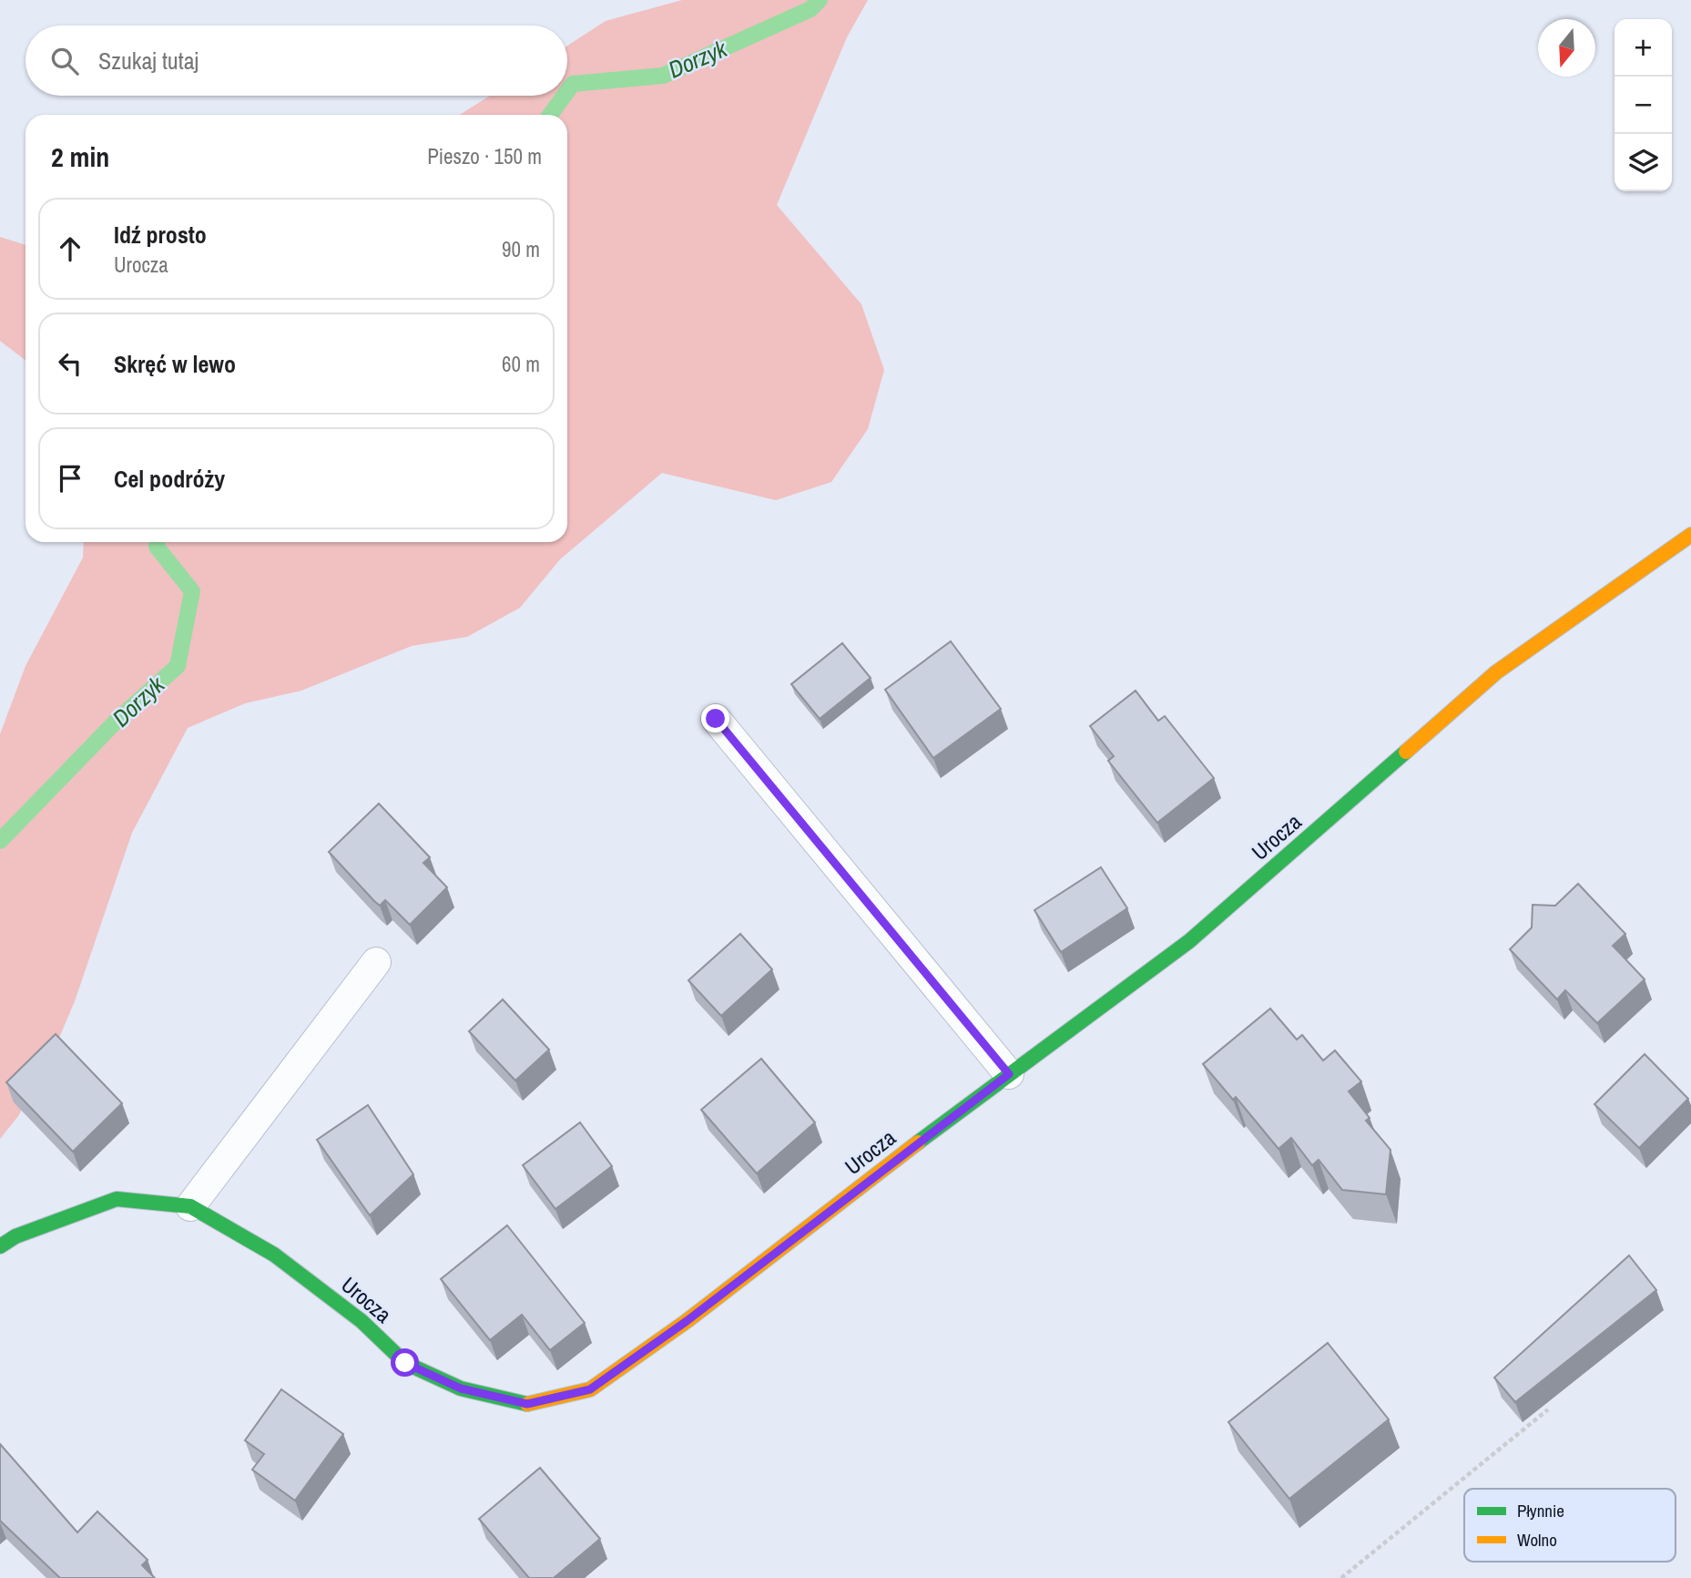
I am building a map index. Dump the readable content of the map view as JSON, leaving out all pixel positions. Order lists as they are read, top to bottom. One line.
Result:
{"streets":{"street":["Urocza"]},"water":["Dorzyk"],"legend":["Płynnie","Wolno"],"north":"bottom","page":{"map_buttons":["+","−"],"search":"Szukaj tutaj","heading":["2 min","Pieszo · 150 m"],"list":[["Idź prosto","Urocza","90 m"],["Skręć w lewo","60 m"],"Cel podróży"]}}
